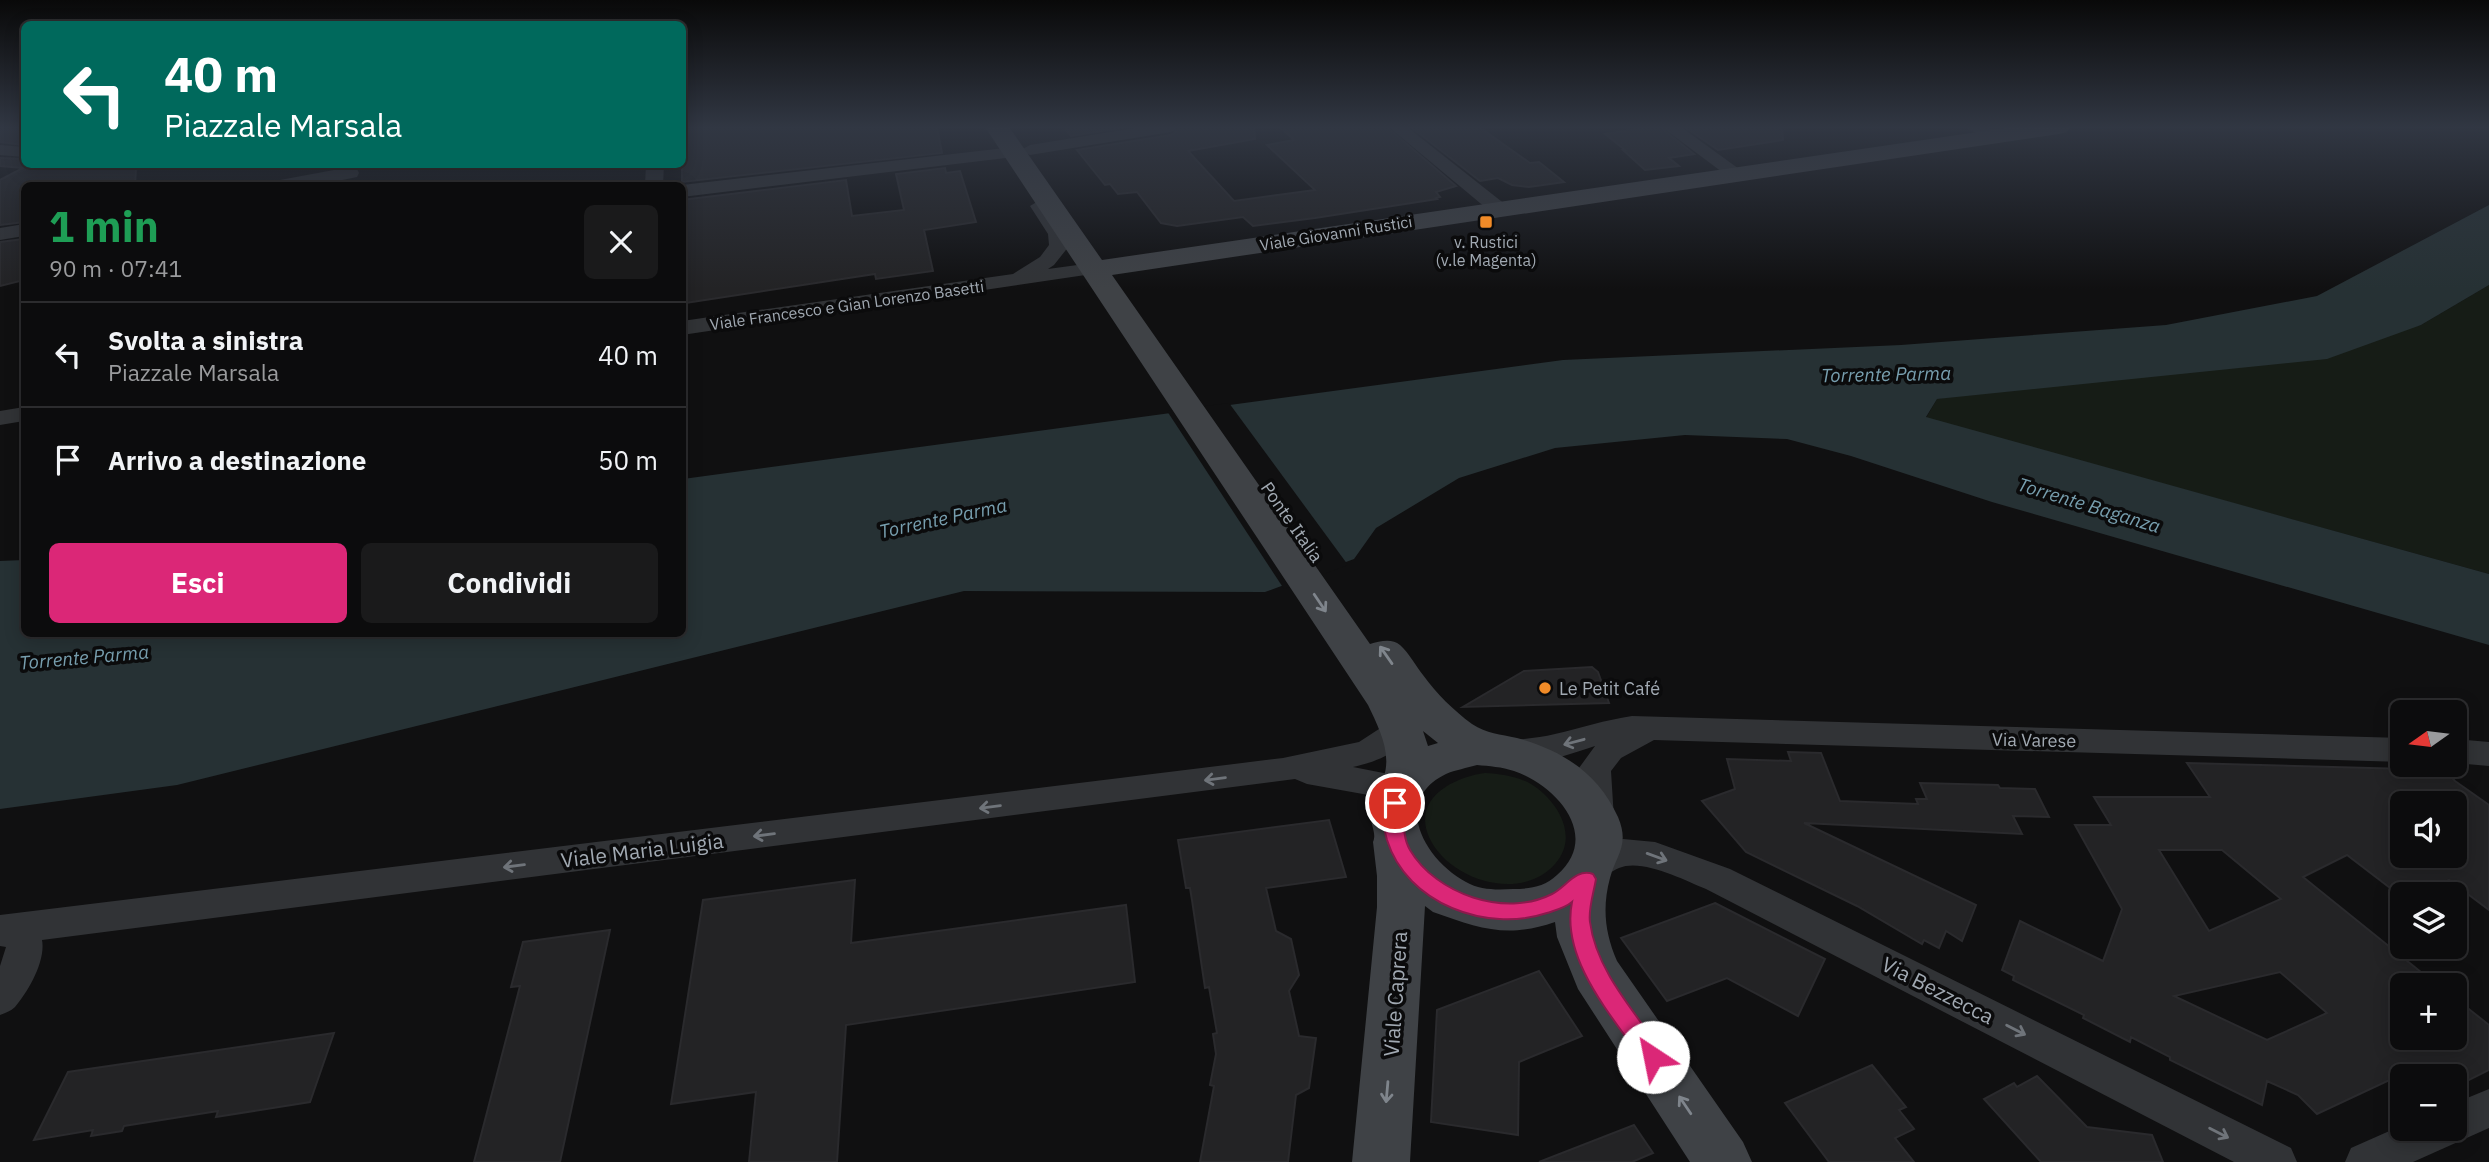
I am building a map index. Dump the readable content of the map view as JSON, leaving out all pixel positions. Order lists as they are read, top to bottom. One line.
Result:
{"streets":{"main road":["Viale Giovanni Rustici","Ponte Italia","Viale Caprera"],"street":["Viale Francesco e Gian Lorenzo Basetti","Via Varese","Viale Maria Luigia","Via Bezzecca"]},"crossings":[["Viale Giovanni Rustici","Viale Francesco e Gian Lorenzo Basetti"],["Viale Giovanni Rustici","Ponte Italia"],["Viale Francesco e Gian Lorenzo Basetti","Ponte Italia"],["Ponte Italia","Via Varese"],["Ponte Italia","Viale Maria Luigia"],["Ponte Italia","Via Bezzecca"],["Ponte Italia","Viale Caprera"],["Via Varese","Viale Maria Luigia"],["Via Varese","Via Bezzecca"],["Via Varese","Viale Caprera"],["Viale Maria Luigia","Via Bezzecca"],["Viale Maria Luigia","Viale Caprera"],["Via Bezzecca","Viale Caprera"]],"one_way":["Viale Maria Luigia","Via Bezzecca","Viale Caprera"],"water":["Torrente Parma","Torrente Baganza"],"places":{"transit":["v. Rustici (v.le Magenta)"],"other":["Le Petit Café"]},"north":"left","page":{"turn":["40 m","Piazzale Marsala"],"heading":["1 min","90 m · 07:41"],"list":[{"name":"Svolta a sinistra","note":"Piazzale Marsala","value":"40 m"},{"name":"Arrivo a destinazione","value":"50 m"}],"buttons":["Esci","Condividi"],"map_buttons":["+","−"]}}
